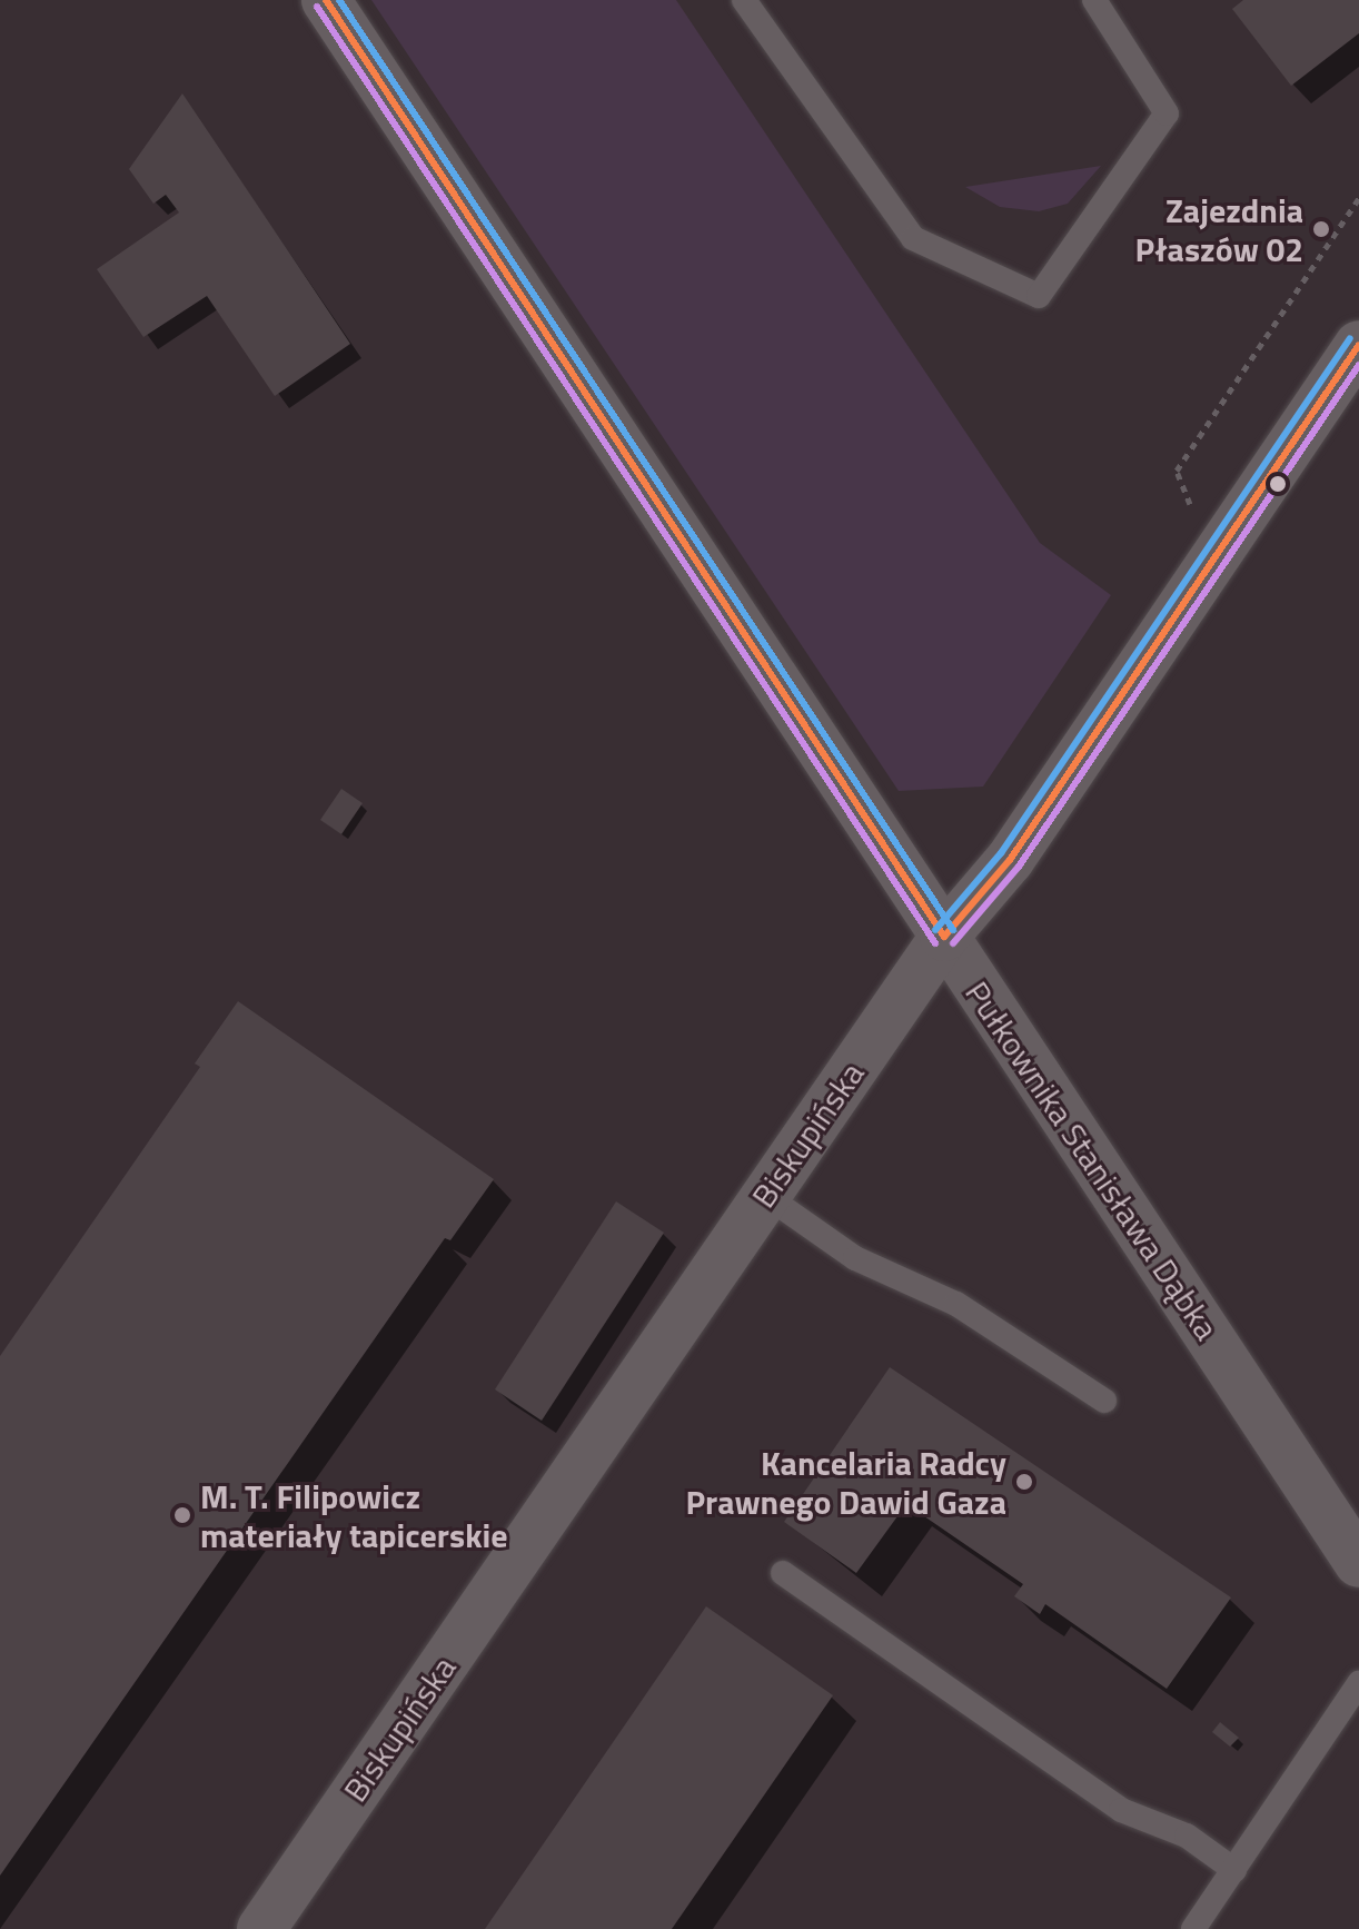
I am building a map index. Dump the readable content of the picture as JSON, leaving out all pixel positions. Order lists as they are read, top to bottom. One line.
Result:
{"streets":{"street":["Biskupińska","Pułkownika Stanisława Dąbka"]},"crossings":[["Biskupińska","Pułkownika Stanisława Dąbka"]],"places":["Zajezdnia Płaszów 02","Kancelaria Radcy Prawnego Dawid Gaza","M. T. Filipowicz materiały tapicerskie"]}
